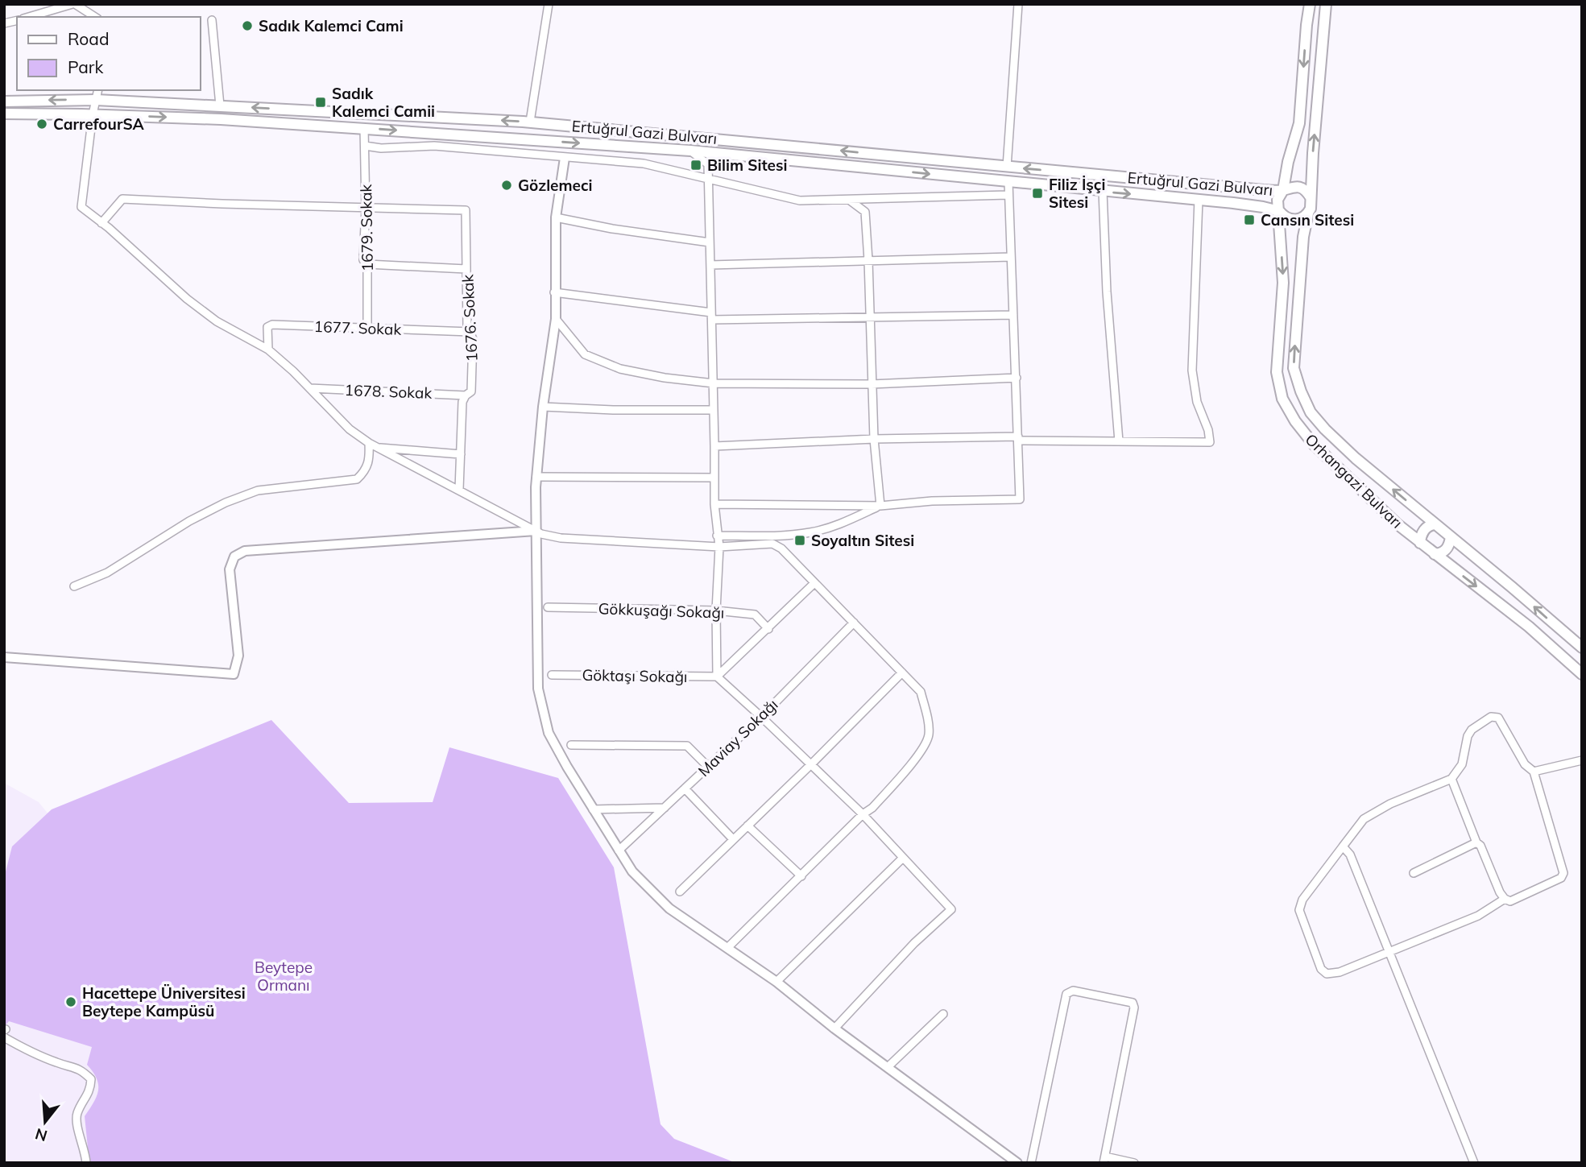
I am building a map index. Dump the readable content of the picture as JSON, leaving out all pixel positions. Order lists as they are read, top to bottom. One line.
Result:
{"streets":{"main road":["Ertuğrul Gazi Bulvarı","Orhangazi Bulvarı"],"street":["1679. Sokak","1676. Sokak","1677. Sokak","1678. Sokak","Gökkuşağı Sokağı","Göktaşı Sokağı","Maviay Sokağı"]},"crossings":[["Ertuğrul Gazi Bulvarı","1679. Sokak"],["Ertuğrul Gazi Bulvarı","Orhangazi Bulvarı"],["1679. Sokak","1676. Sokak"],["1679. Sokak","1677. Sokak"],["1676. Sokak","1677. Sokak"],["1676. Sokak","1678. Sokak"]],"parks":["Beytepe Ormanı"],"places":{"other":["Sadık Kalemci Cami","CarrefourSA","Gözlemeci","Hacettepe Üniversitesi Beytepe Kampüsü"],"transit":["Sadık Kalemci Camii","Bilim Sitesi","Filiz İşçi Sitesi","Cansın Sitesi","Soyaltın Sitesi"]},"legend":["Road","Park"],"north":"bottom"}
